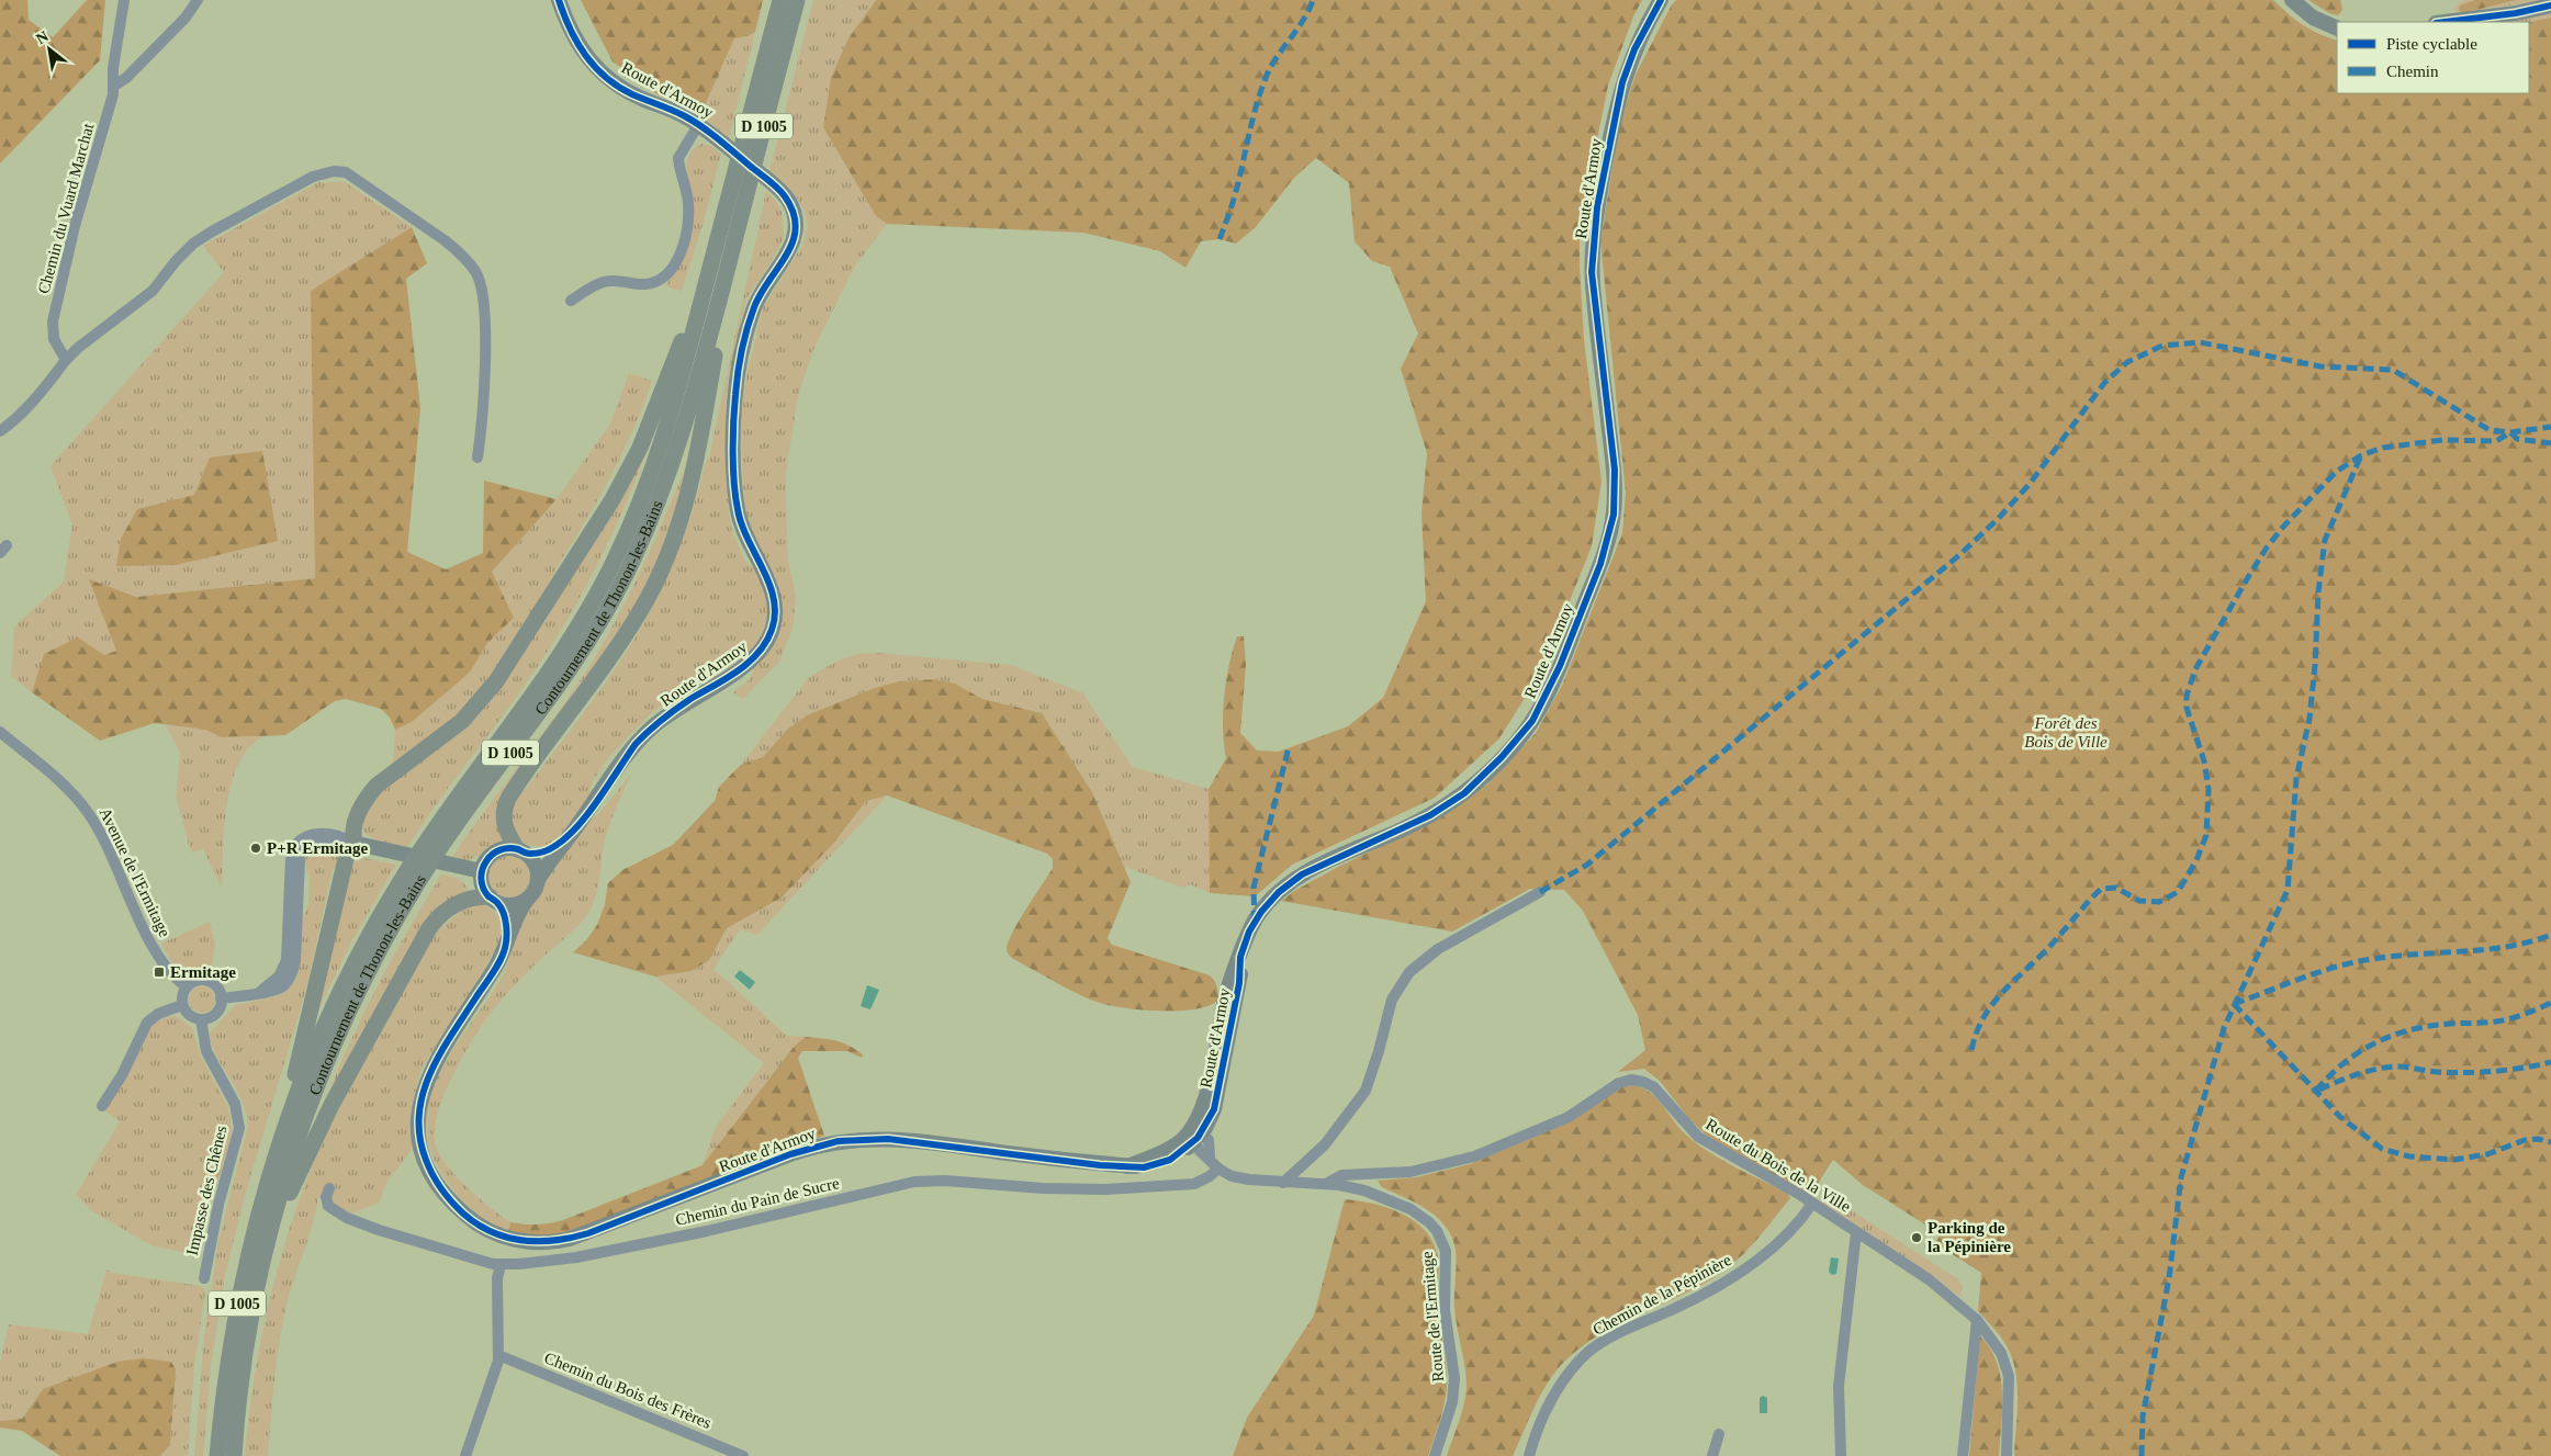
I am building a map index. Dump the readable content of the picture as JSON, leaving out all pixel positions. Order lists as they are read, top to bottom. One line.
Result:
{"streets":{"highway":["D 1005","Contournement de Thonon-les-Bains"],"main road":["Route d'Armoy"],"street":["Chemin du Vuard Marchat","Avenue de l'Ermitage","Route du Bois de la Ville","Impasse des Chênes","Chemin du Pain de Sucre","Chemin de la Pépinière","Route de l'Ermitage","Chemin du Bois des Frères"]},"crossings":[["Route d'Armoy","D 1005"],["Route d'Armoy","Route du Bois de la Ville"],["D 1005","Contournement de Thonon-les-Bains"],["Avenue de l'Ermitage","Impasse des Chênes"],["Route du Bois de la Ville","Chemin du Pain de Sucre"],["Route du Bois de la Ville","Chemin de la Pépinière"],["Route du Bois de la Ville","Route de l'Ermitage"]],"parks":["Forêt des Bois de Ville"],"places":{"other":["P+R Ermitage","Parking de la Pépinière"],"transit":["Ermitage"]},"legend":["Piste cyclable","Chemin"],"north":"top left"}
